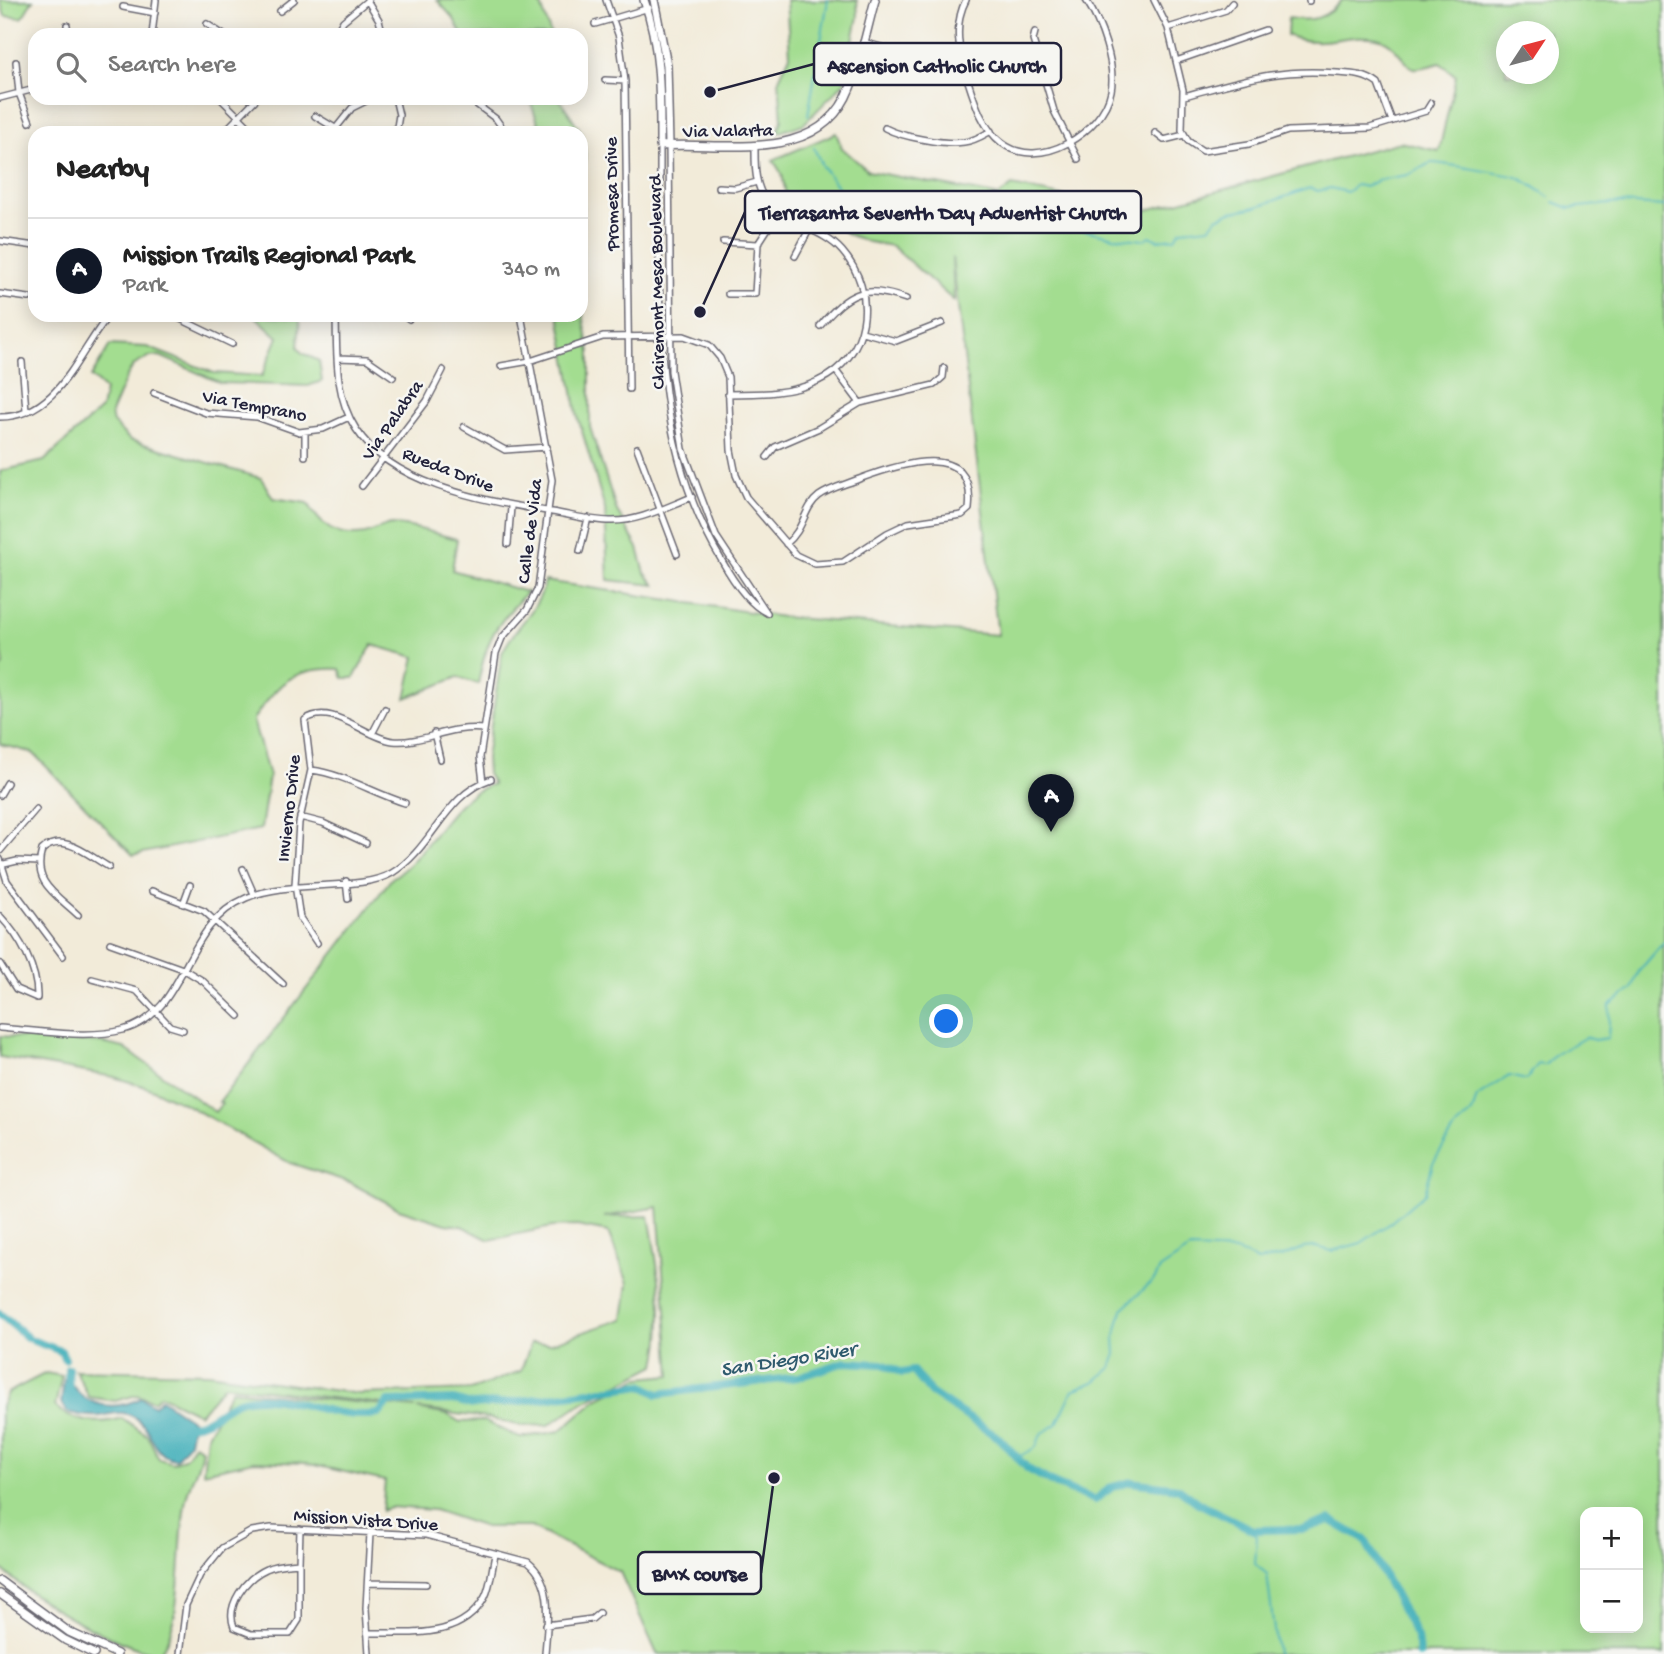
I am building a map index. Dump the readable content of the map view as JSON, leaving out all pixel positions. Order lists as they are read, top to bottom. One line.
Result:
{"streets":{"main road":["Via Valarta","Clairemont Mesa Boulevard"],"street":["Promesa Drive","Via Temprano","Via Palabra","Rueda Drive","Calle de Vida","Invierno Drive","Mission Vista Drive"]},"crossings":[["Via Valarta","Clairemont Mesa Boulevard"],["Clairemont Mesa Boulevard","Rueda Drive"],["Via Temprano","Rueda Drive"],["Via Palabra","Rueda Drive"],["Rueda Drive","Calle de Vida"]],"water":["San Diego River"],"places":["Ascension Catholic Church","Tierrasanta Seventh Day Adventist Church","BMX course"],"north":"top right","page":{"search":"Search here","heading":"Nearby","list":[{"mark":"A","name":"Mission Trails Regional Park","note":"Park","value":"340 m"}],"pins":"A","map_buttons":["+","−"]}}
